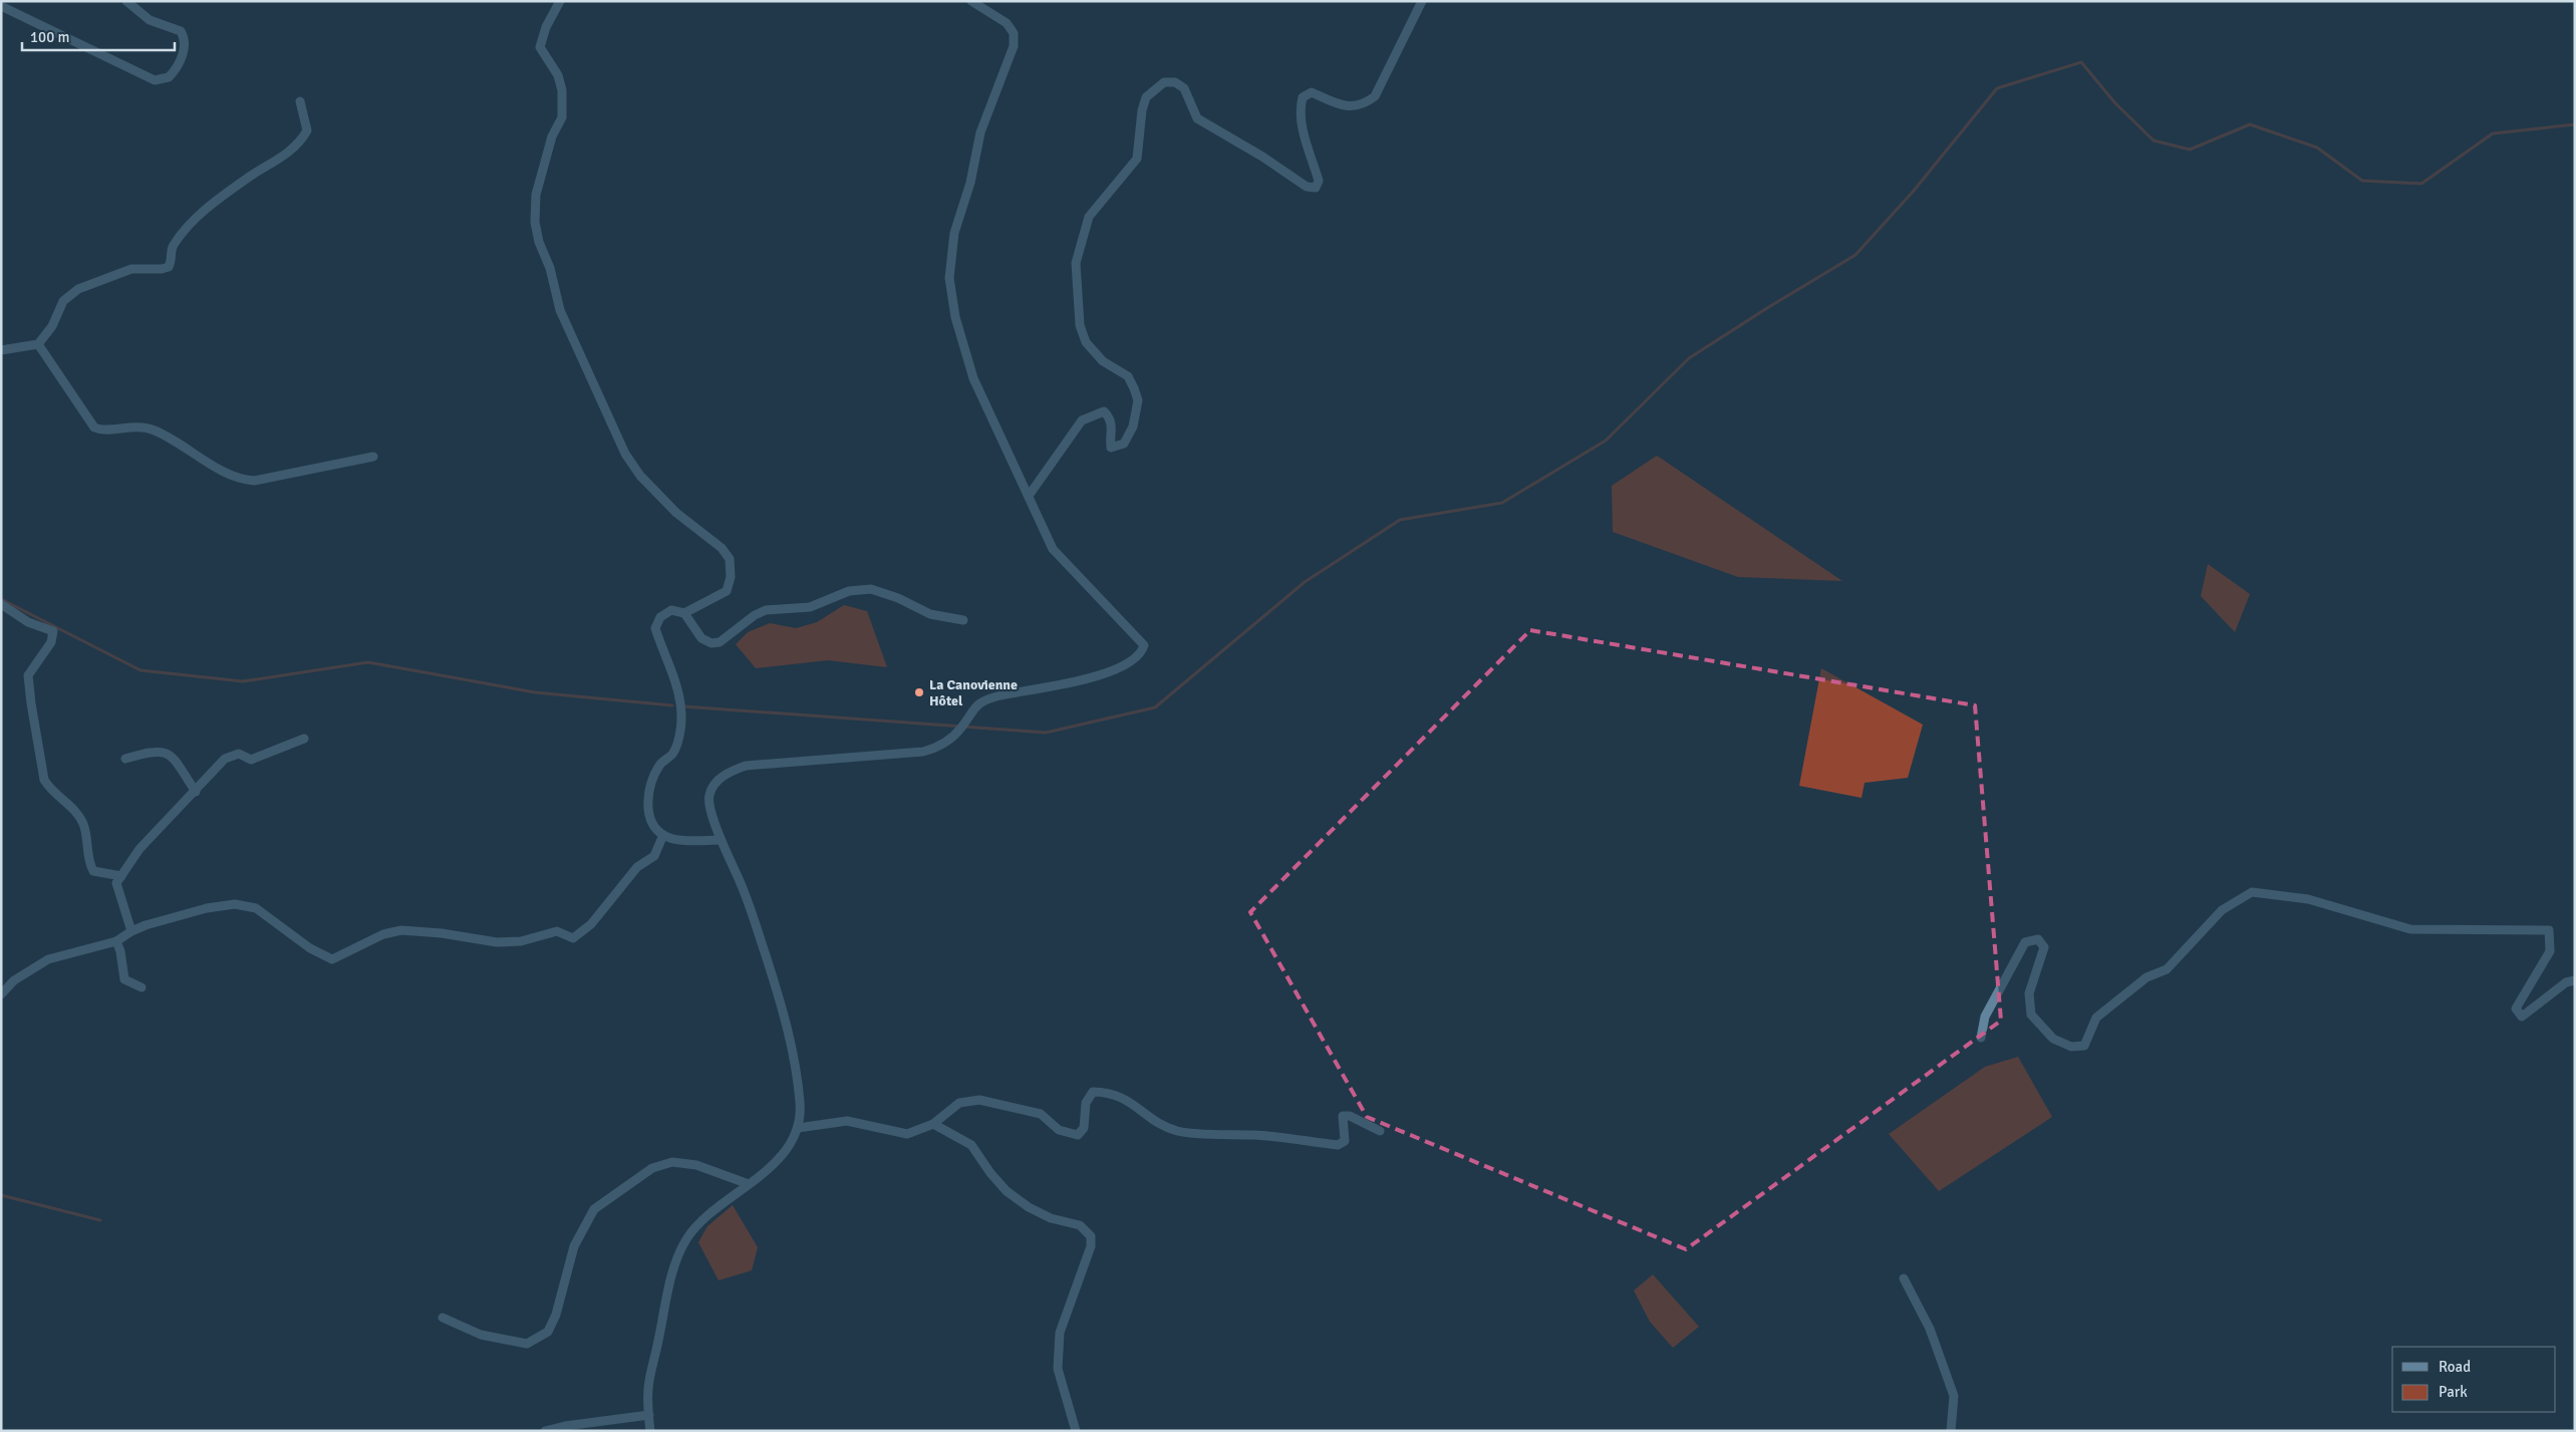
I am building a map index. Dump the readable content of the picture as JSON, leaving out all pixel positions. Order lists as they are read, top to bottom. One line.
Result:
{"places":["La Canovienne Hôtel"],"legend":["Road","Park"],"scale_bar":"100 m"}
